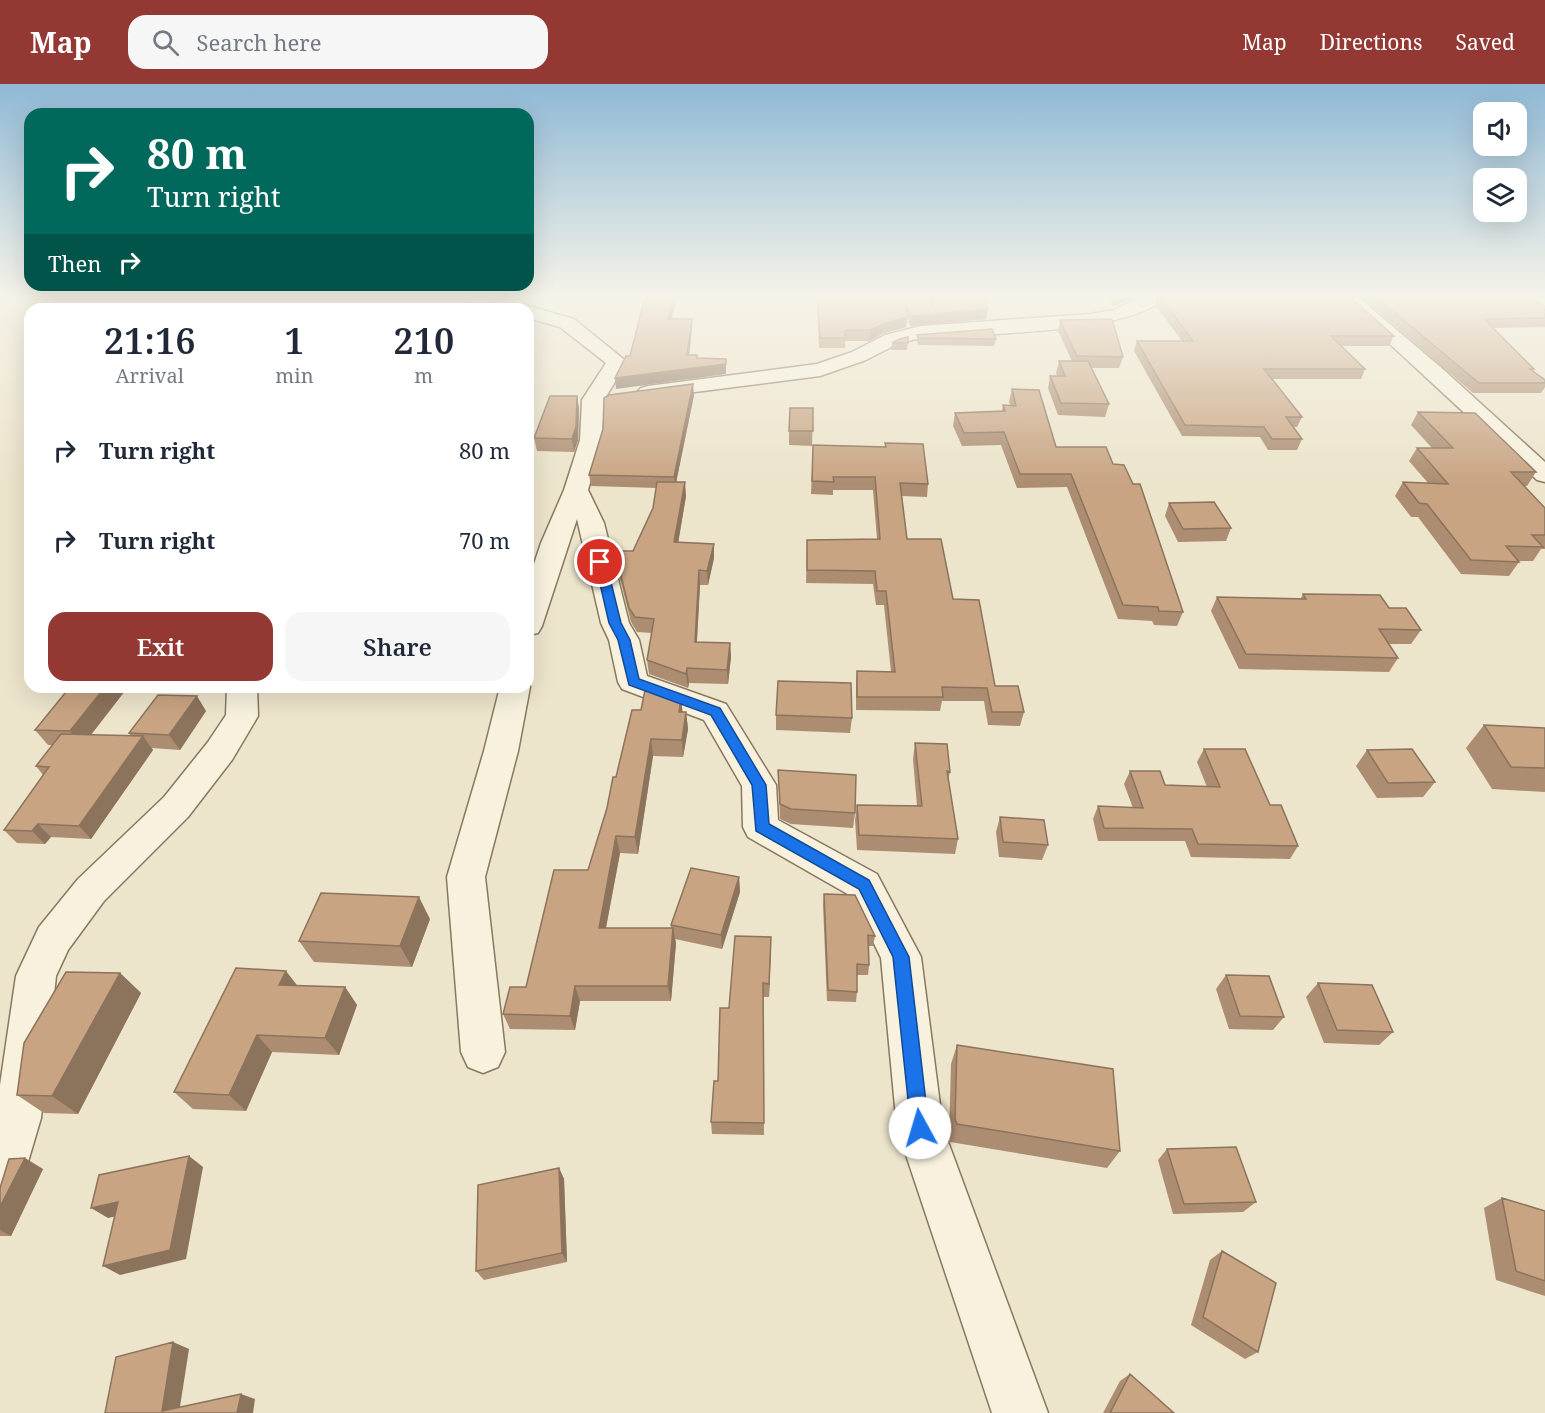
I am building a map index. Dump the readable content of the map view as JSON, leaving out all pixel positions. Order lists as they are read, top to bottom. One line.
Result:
{"page":{"header":"Map","search":"Search here","nav":["Map","Directions","Saved"],"turn":["80 m","Turn right"],"then":"Then","eta":["21:16","Arrival","1","min","210","m"],"list":[{"name":"Turn right","value":"80 m"},{"name":"Turn right","value":"70 m"}],"buttons":["Exit","Share"]}}
